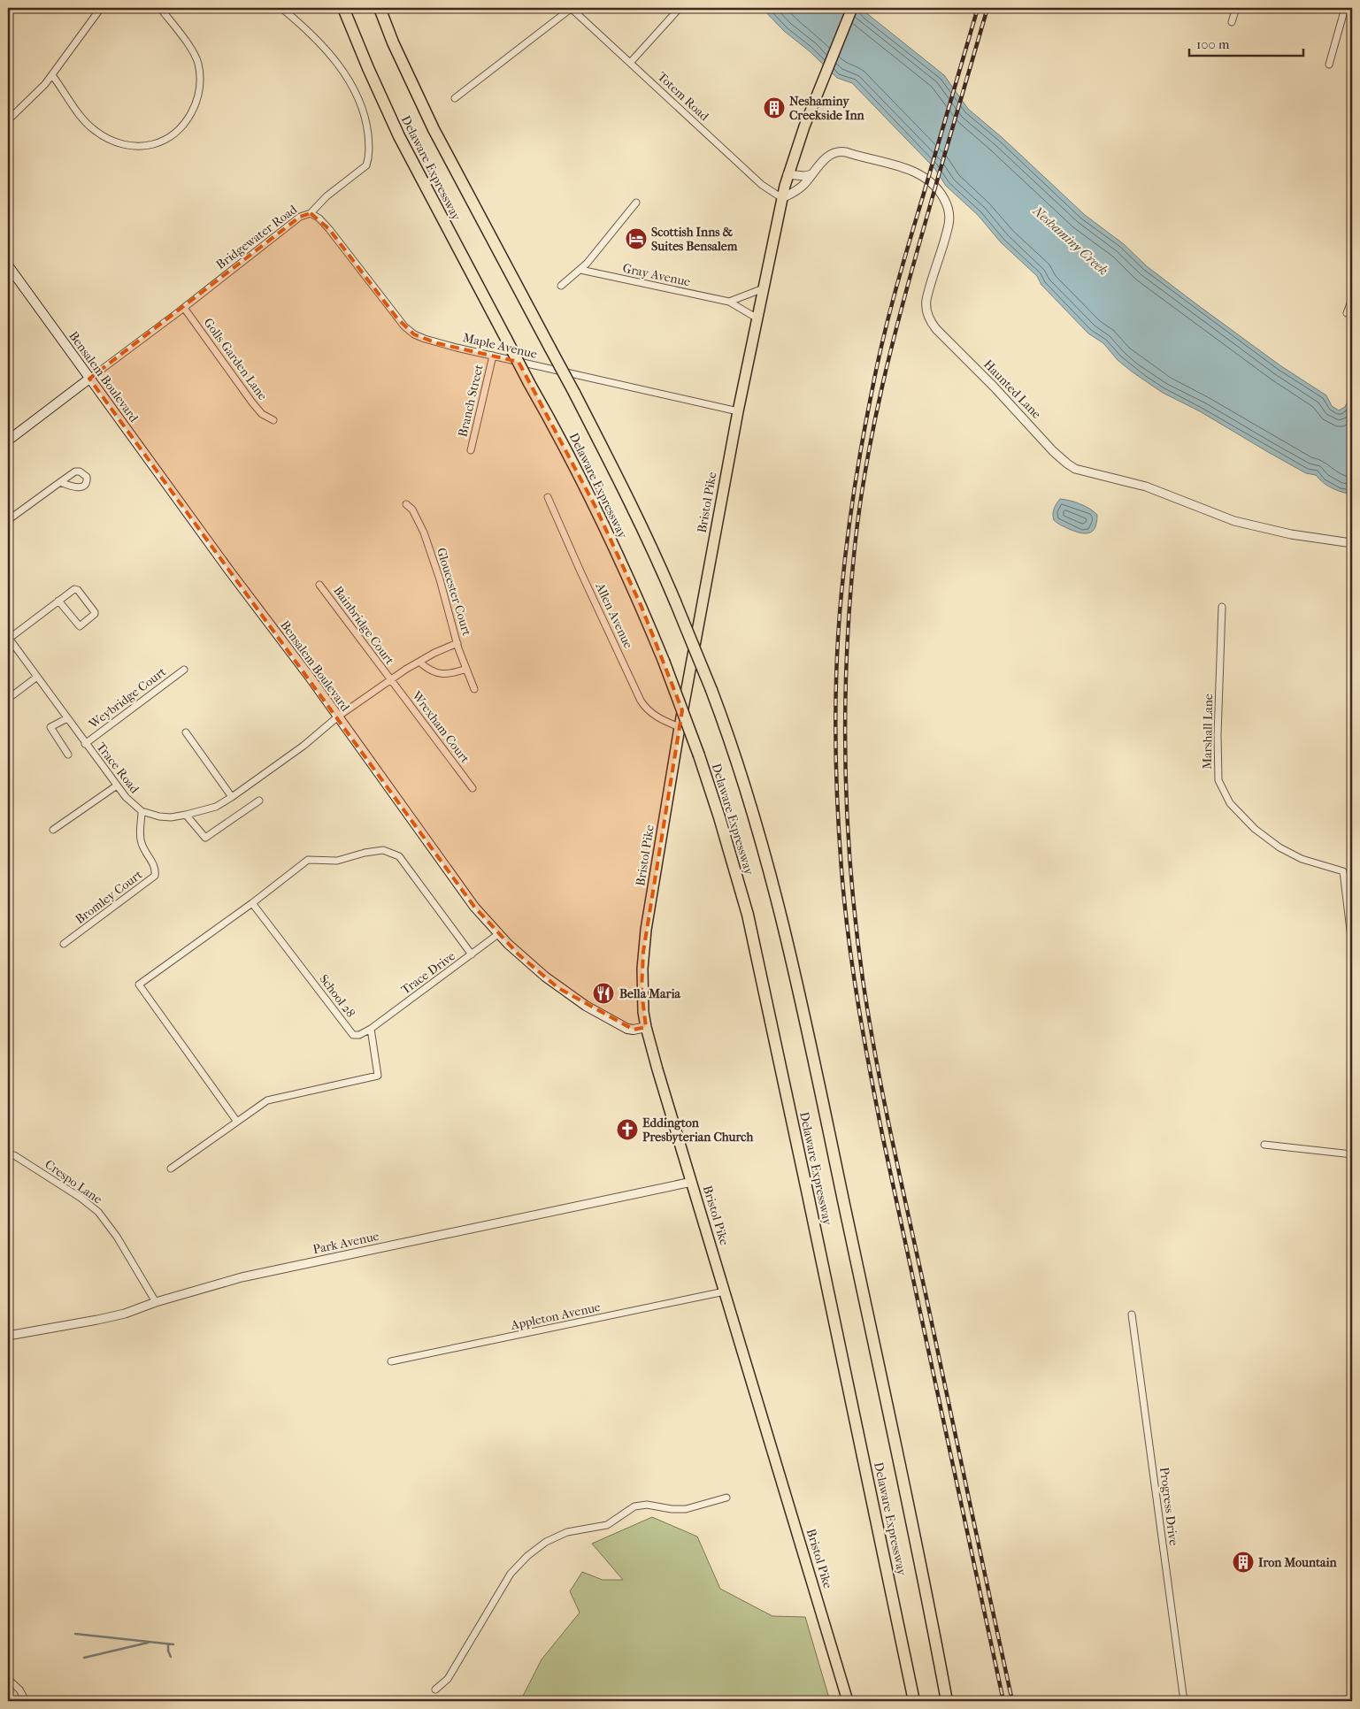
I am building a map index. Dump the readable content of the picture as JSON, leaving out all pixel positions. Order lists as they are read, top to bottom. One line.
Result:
{"streets":{"highway":["Delaware Expressway"],"main road":["Bridgewater Road","Bensalem Boulevard","Bristol Pike"],"street":["Totem Road","Gray Avenue","Maple Avenue","Golls Garden Lane","Haunted Lane","Branch Street","Gloucester Court","Allen Avenue","Bainbridge Court","Weybridge Court","Wrexham Court","Marshall Lane","Trace Road","Bromley Court","Trace Drive","School 28","Crespo Lane","Park Avenue","Appleton Avenue","Progress Drive"]},"crossings":[["Totem Road","Haunted Lane"],["Totem Road","Bristol Pike"],["Bridgewater Road","Maple Avenue"],["Bridgewater Road","Golls Garden Lane"],["Bridgewater Road","Bensalem Boulevard"],["Gray Avenue","Bristol Pike"],["Maple Avenue","Branch Street"],["Maple Avenue","Bristol Pike"],["Bensalem Boulevard","Bristol Pike"],["Bensalem Boulevard","Trace Road"],["Bensalem Boulevard","Trace Drive"],["Haunted Lane","Bristol Pike"],["Bristol Pike","Allen Avenue"],["Bristol Pike","Park Avenue"],["Bristol Pike","Appleton Avenue"],["Gloucester Court","Trace Road"],["Bainbridge Court","Wrexham Court"],["Bainbridge Court","Trace Road"],["Weybridge Court","Trace Road"],["Wrexham Court","Trace Road"],["Trace Road","Bromley Court"],["Trace Drive","School 28"],["Crespo Lane","Park Avenue"]],"water":["Neshaminy Creek"],"places":{"building":["Neshaminy Creekside Inn","Iron Mountain"],"hotel":["Scottish Inns & Suites Bensalem"],"restaurant":["Bella Maria"],"church":["Eddington Presbyterian Church"]},"scale_bar":"100 m"}
